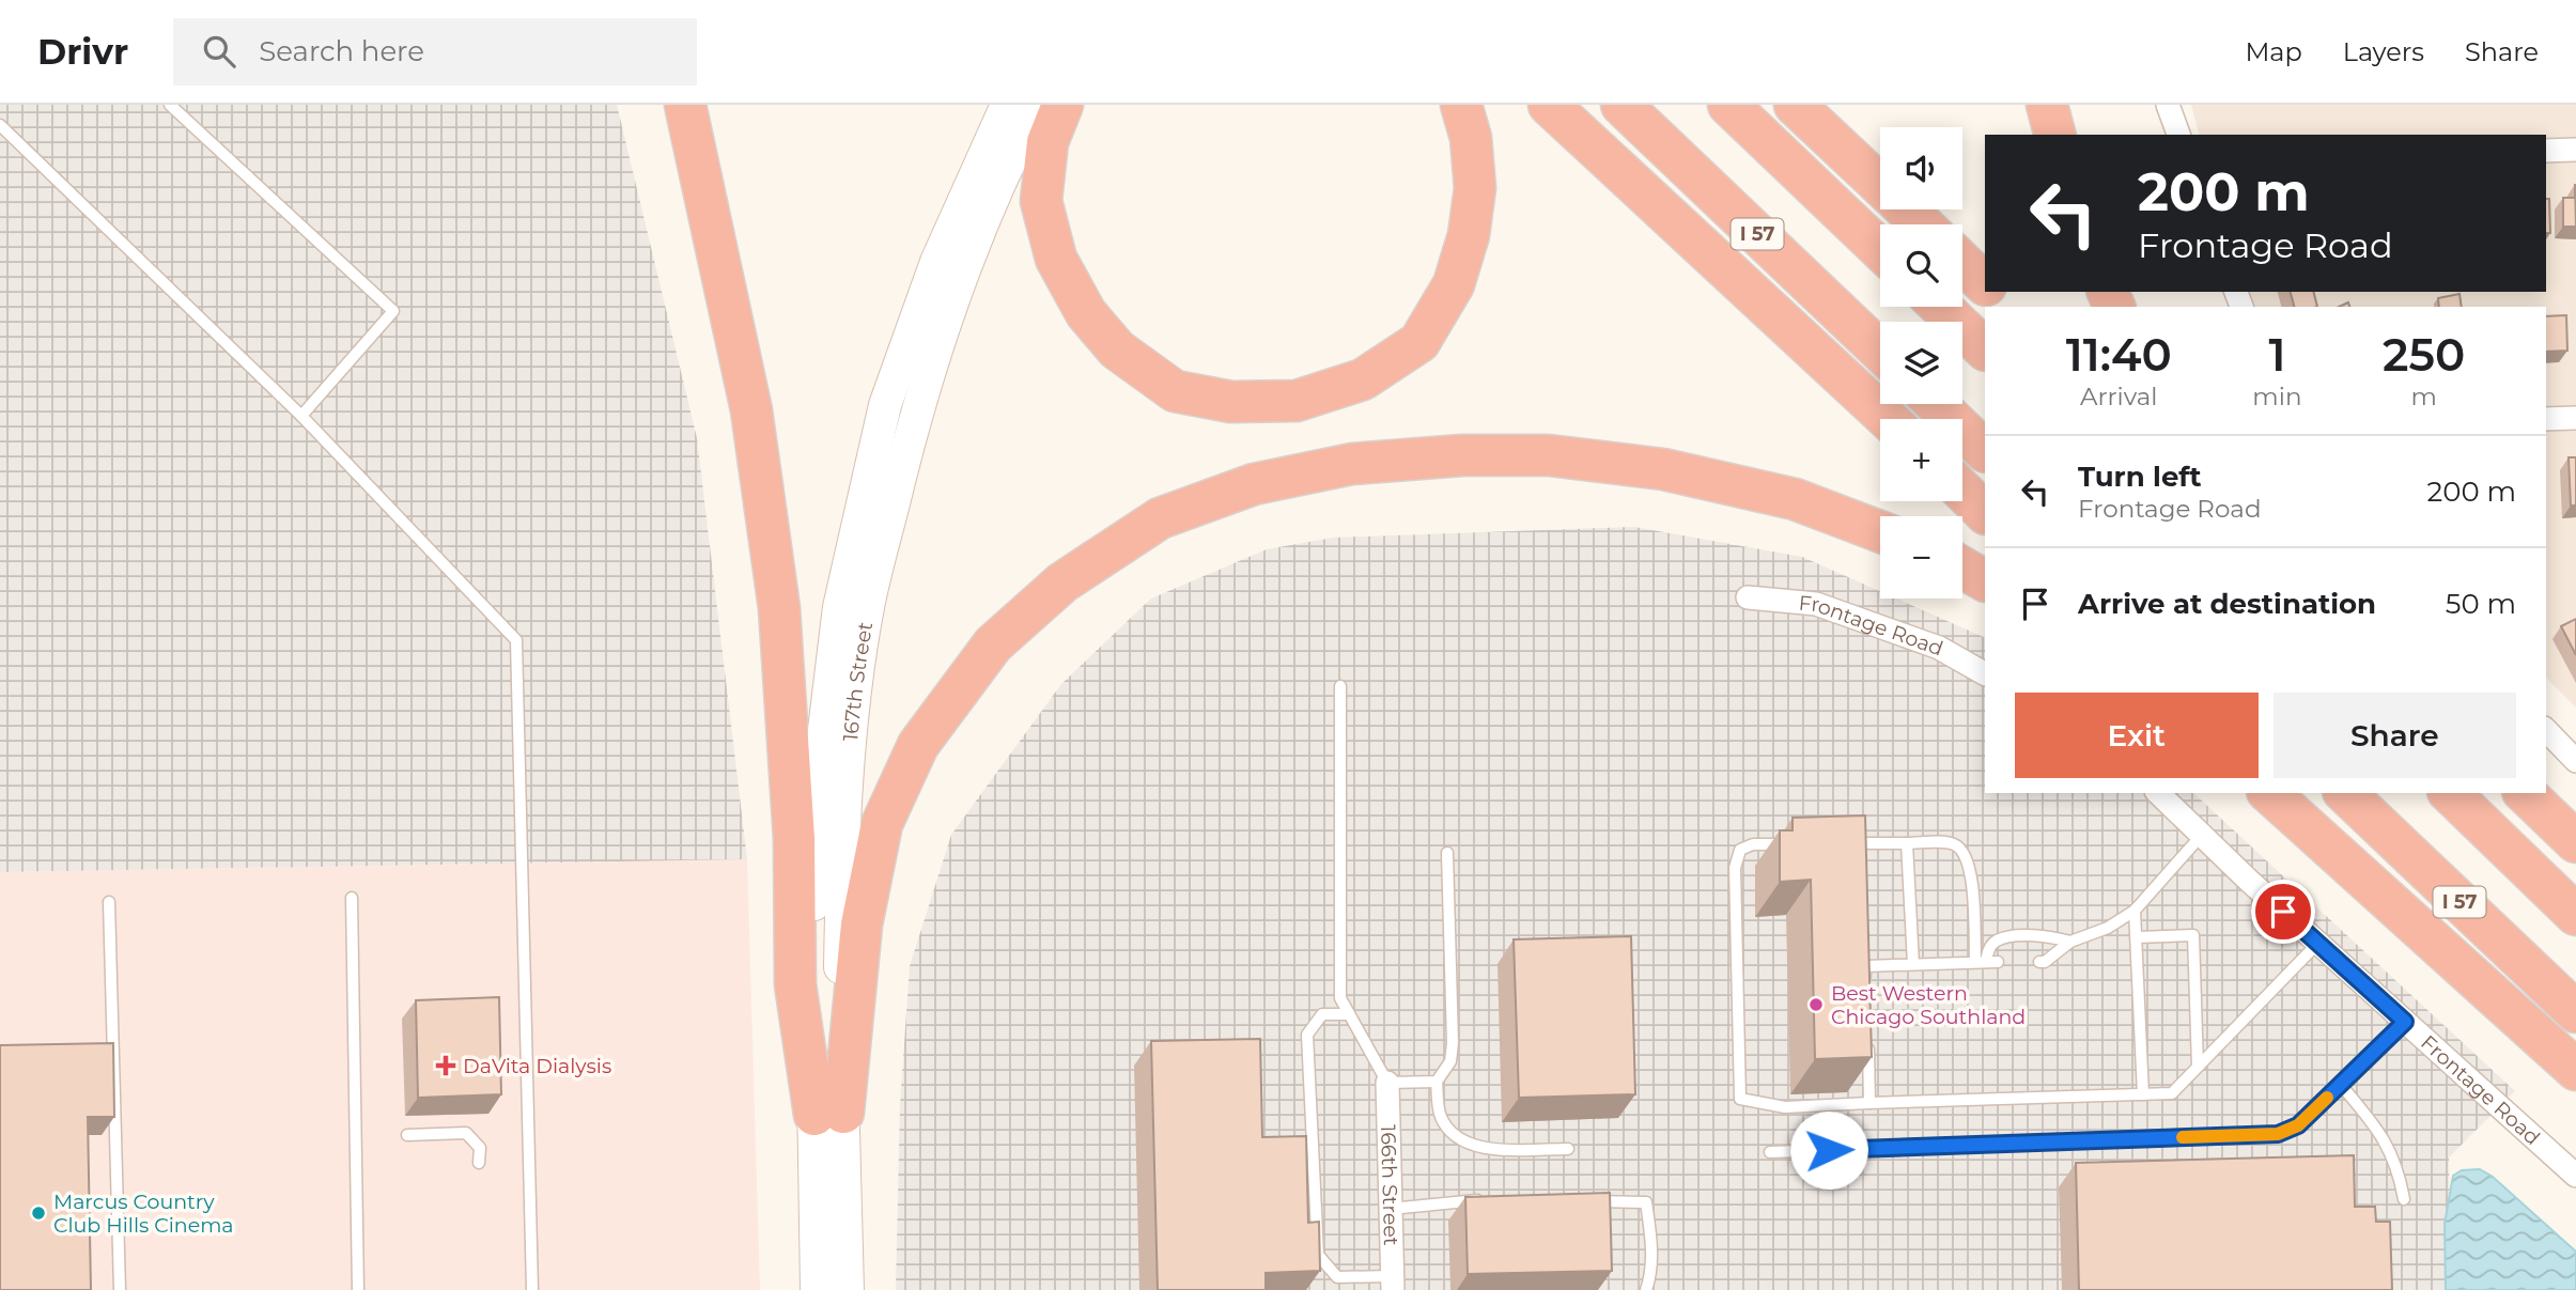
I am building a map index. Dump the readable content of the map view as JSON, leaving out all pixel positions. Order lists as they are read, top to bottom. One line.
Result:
{"streets":{"highway":["I 57"],"main road":["167th Street"],"street":["Frontage Road","166th Street"]},"places":{"other":["Best Western Chicago Southland","Marcus Country Club Hills Cinema"],"health":["DaVita Dialysis"]},"page":{"header":"Drivr","search":"Search here","nav":["Map","Layers","Share"],"map_buttons":["+","−"],"turn":["200 m","Frontage Road"],"eta":["11:40","Arrival","1","min","250","m"],"list":[{"name":"Turn left","note":"Frontage Road","value":"200 m"},{"name":"Arrive at destination","value":"50 m"}],"buttons":["Exit","Share"]}}
